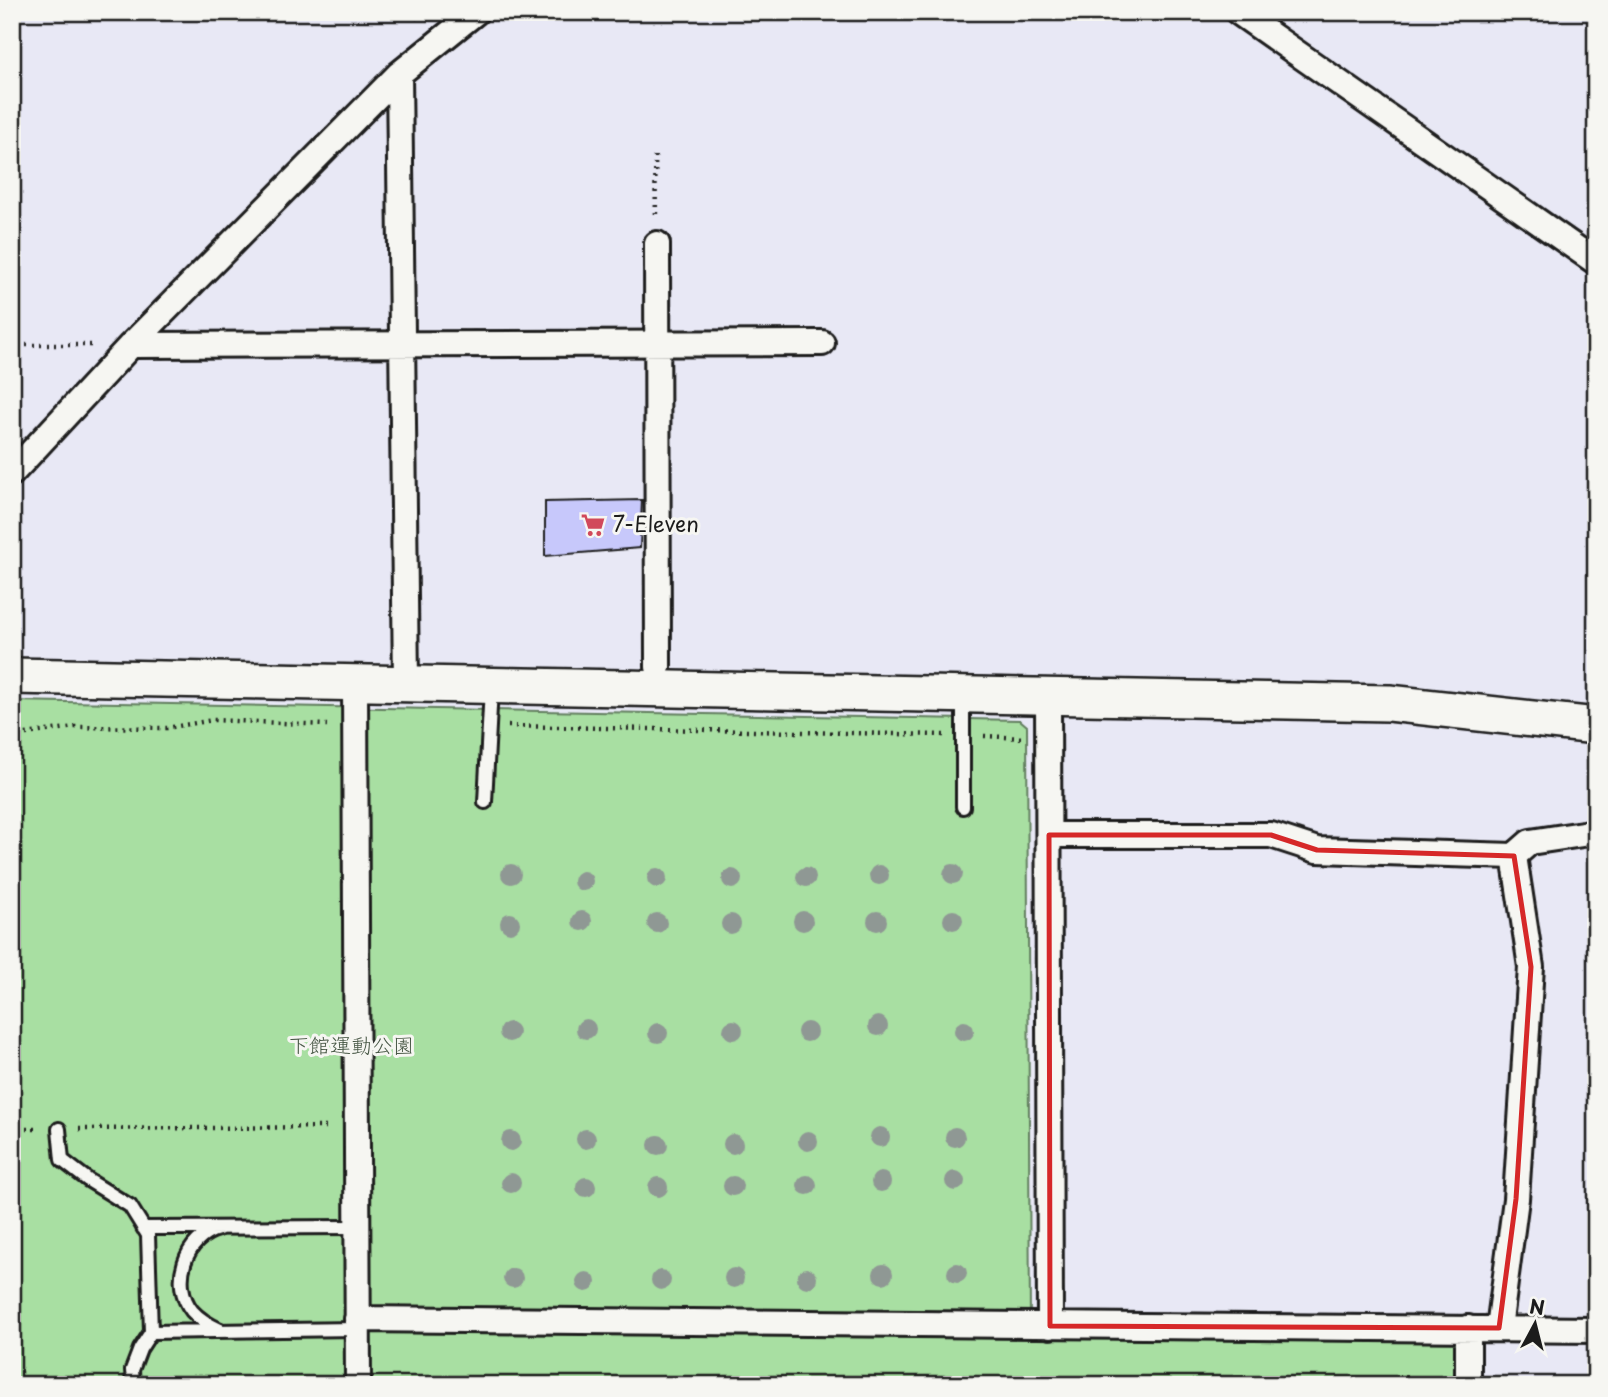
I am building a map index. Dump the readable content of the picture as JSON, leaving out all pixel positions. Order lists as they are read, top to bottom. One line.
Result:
{"parks":["下館運動公園"],"places":{"supermarket":["7-Eleven"]},"north":"top"}
